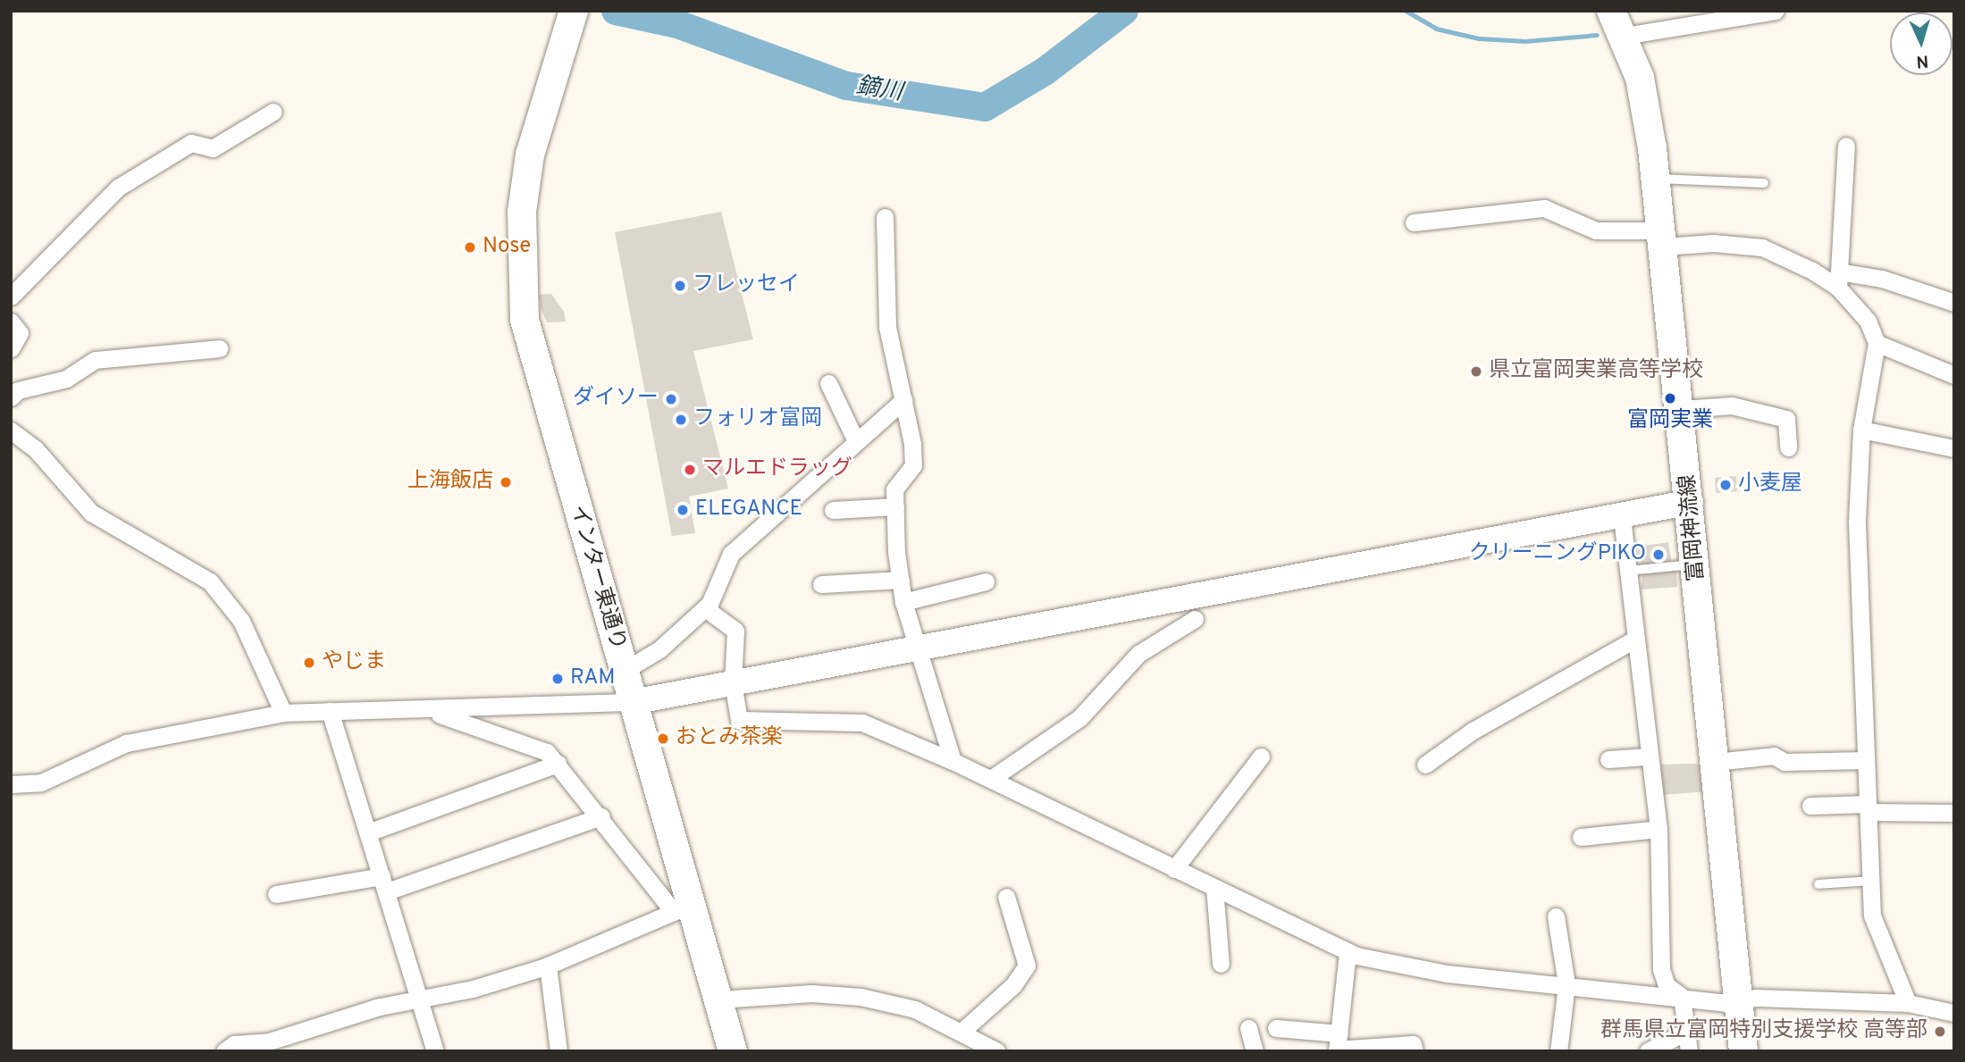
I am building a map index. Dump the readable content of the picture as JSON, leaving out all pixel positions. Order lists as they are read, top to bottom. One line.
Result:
{"streets":{"main road":["富岡神流線","インター東通り"]},"water":["鏑川"],"places":["Nose","フレッセイ","県立富岡実業高等学校","富岡実業","ダイソー","フォリオ富岡","マルエドラッグ","上海飯店","小麦屋","ELEGANCE","クリーニングPIKO","やじま","RAM","おとみ茶楽","群馬県立富岡特別支援学校 高等部"],"north":"bottom"}
